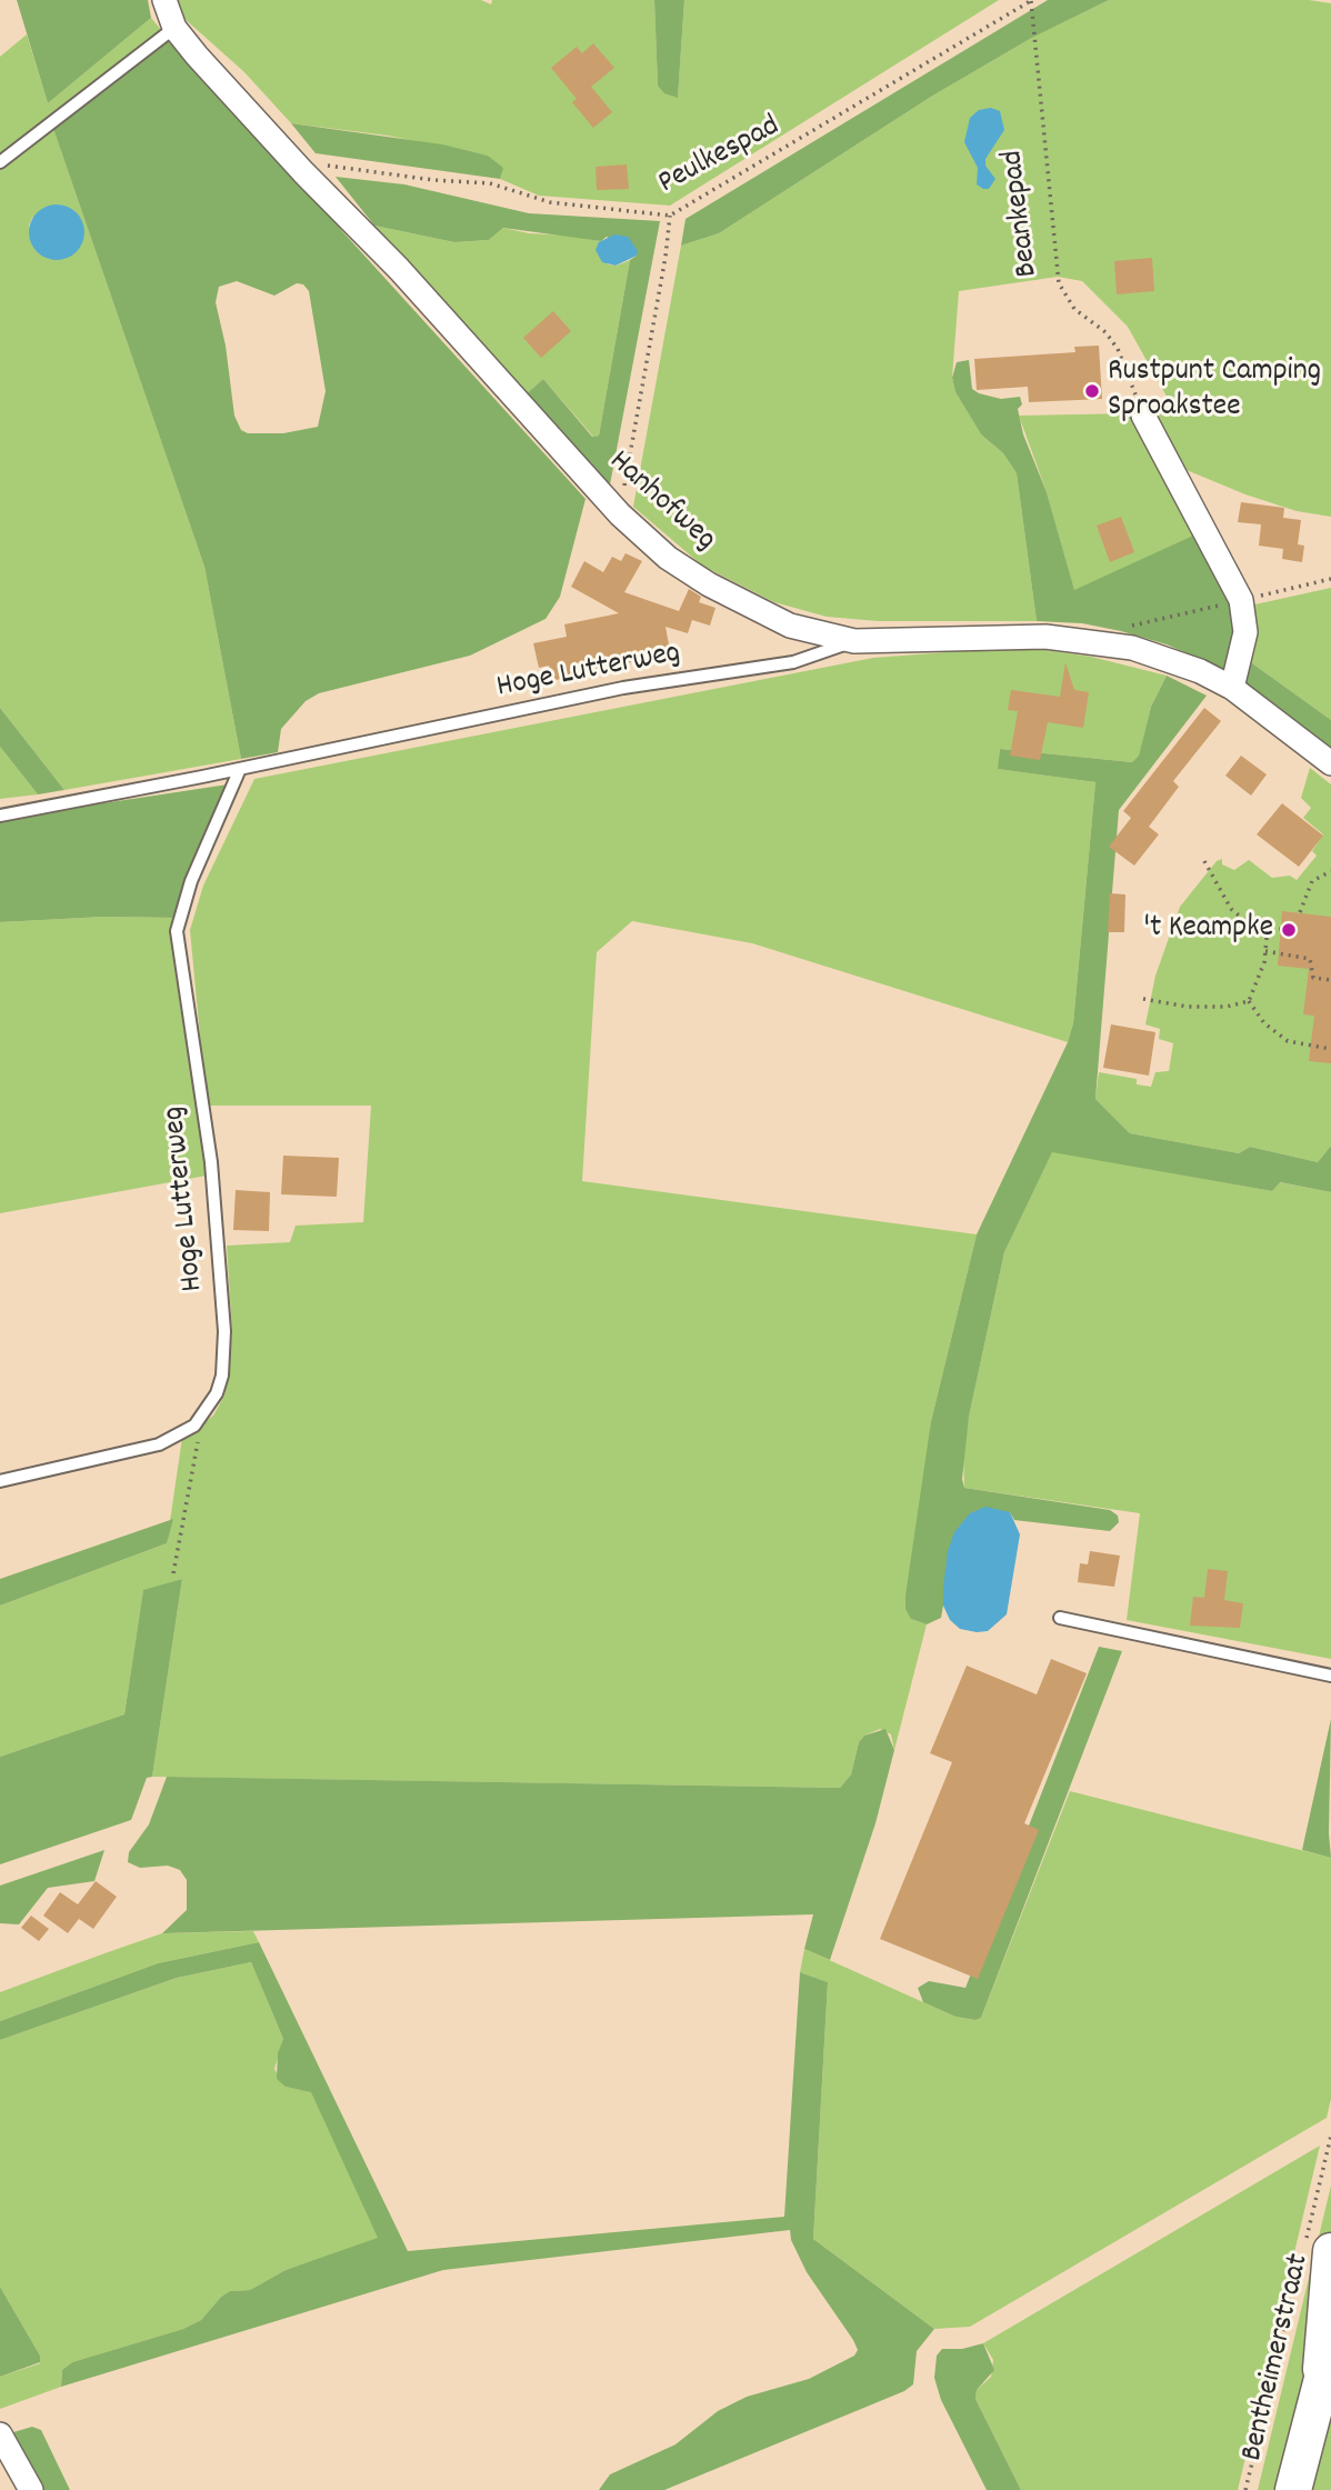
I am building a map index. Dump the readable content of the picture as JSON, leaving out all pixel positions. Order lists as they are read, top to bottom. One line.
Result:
{"streets":{"main road":["Bentheimerstraat"],"street":["Hanhofweg"],"lane":["Hoge Lutterweg"],"path":["Peulkespad","Beankepad"]},"crossings":[["Peulkespad","Beankepad"],["Peulkespad","Hanhofweg"],["Hanhofweg","Hoge Lutterweg"]],"places":["Rustpunt Camping Sproakstee","'t Keampke"]}
